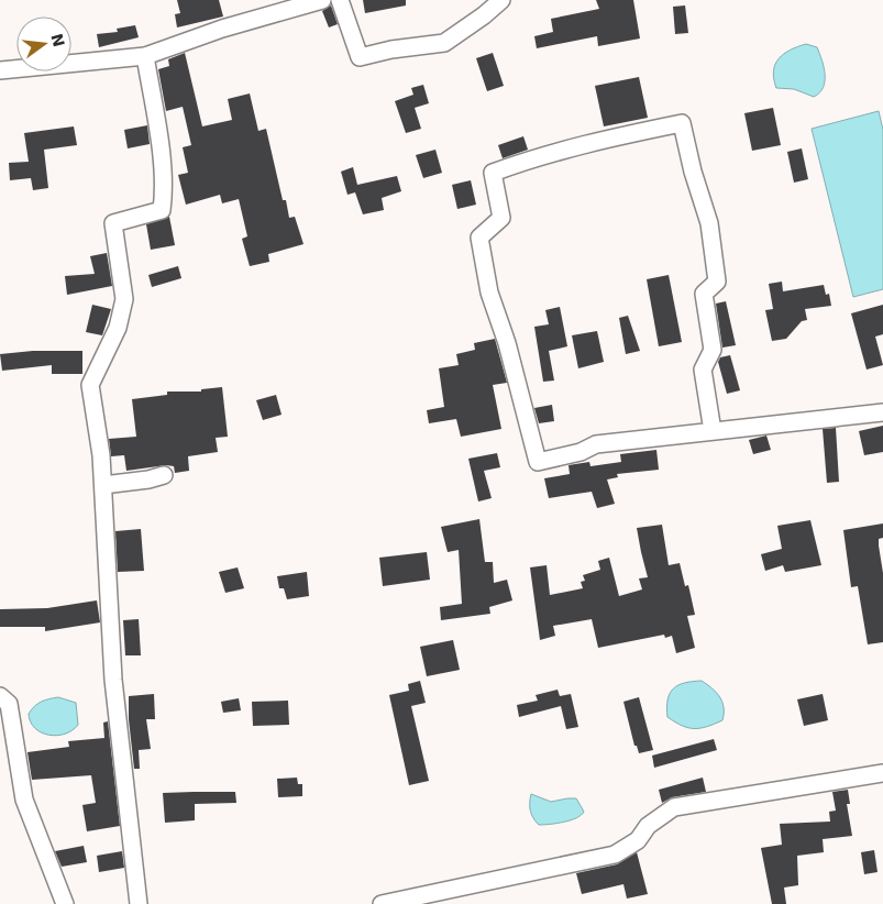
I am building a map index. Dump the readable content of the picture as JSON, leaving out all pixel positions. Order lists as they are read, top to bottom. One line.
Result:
{"north":"right"}
